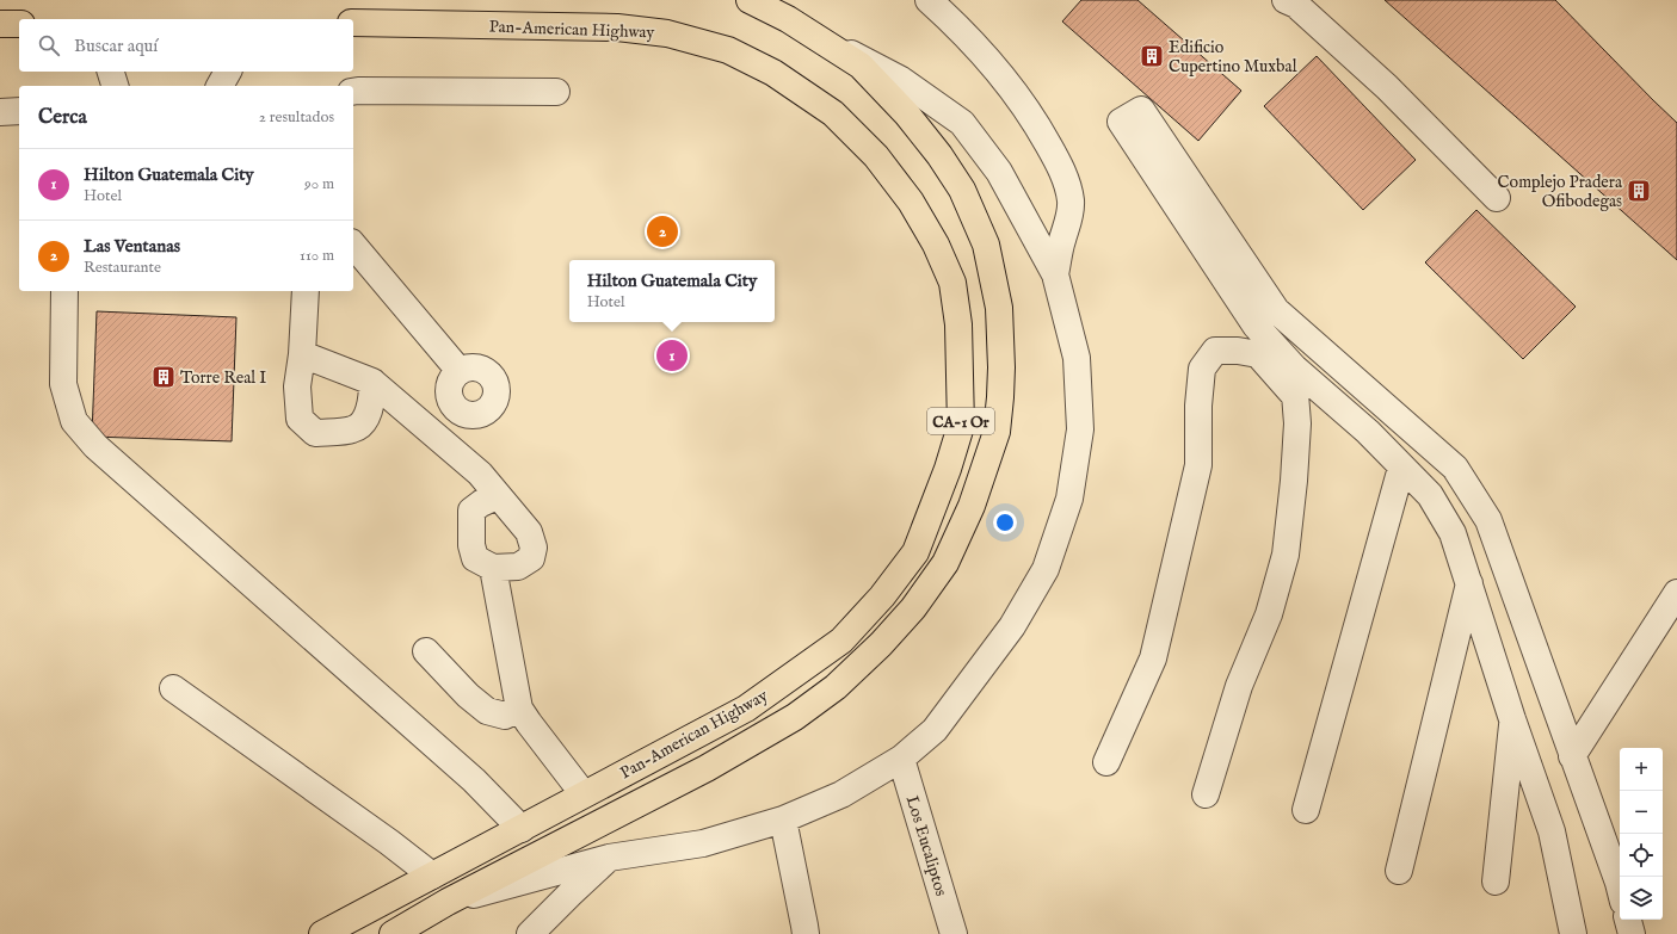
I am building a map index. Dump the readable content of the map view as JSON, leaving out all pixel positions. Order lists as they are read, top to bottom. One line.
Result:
{"streets":{"highway":["Pan-American Highway","CA-1 Or"],"street":["Los Eucaliptos"]},"places":{"building":["Edificio Cupertino Muxbal","Complejo Pradera Ofibodegas","Torre Real I"]},"page":{"search":"Buscar aquí","heading":["Cerca","2 resultados"],"list":[{"mark":"1","name":"Hilton Guatemala City","note":"Hotel","value":"90 m"},{"mark":"2","name":"Las Ventanas","note":"Restaurante","value":"110 m"}],"pins":["2","1"],"popup":["Hilton Guatemala City","Hotel"],"map_buttons":["+","−"]}}
